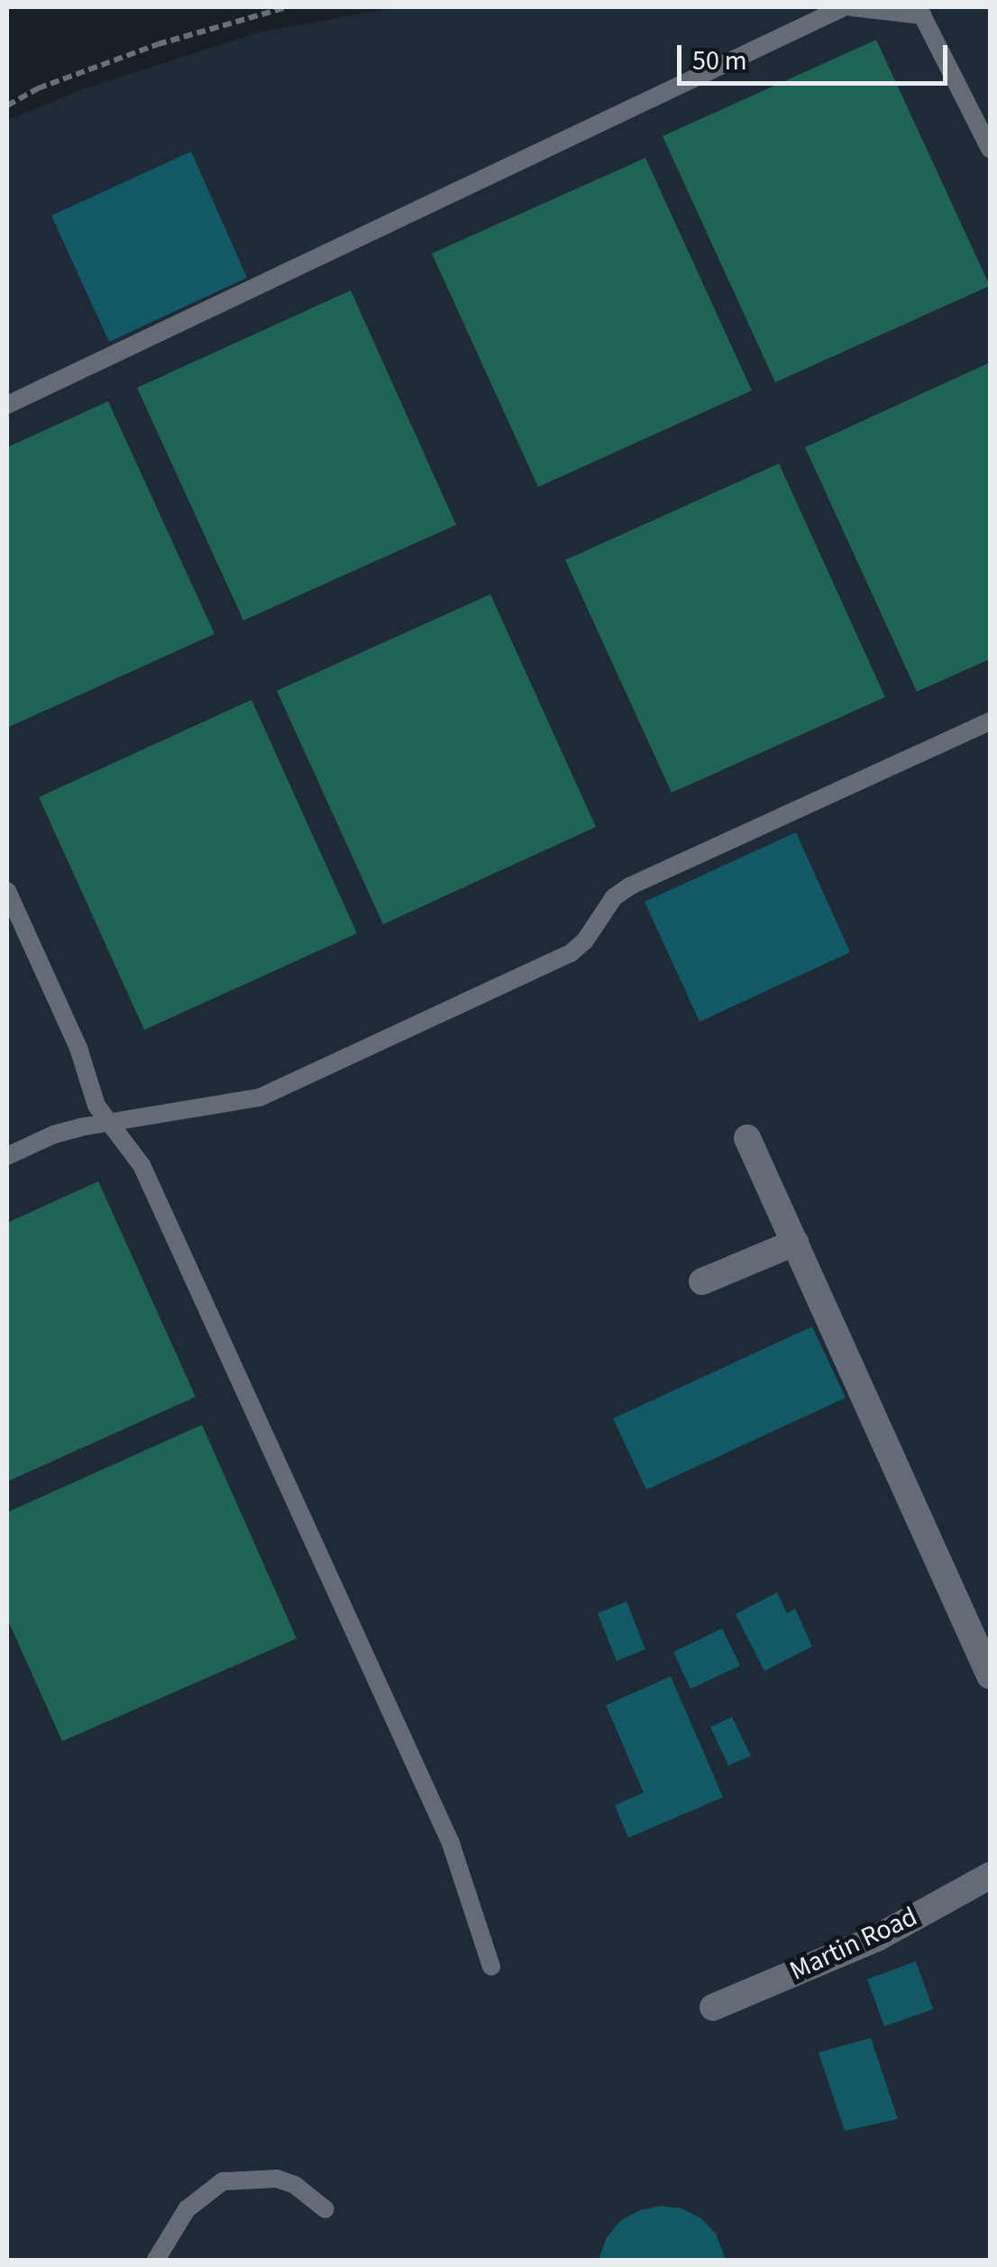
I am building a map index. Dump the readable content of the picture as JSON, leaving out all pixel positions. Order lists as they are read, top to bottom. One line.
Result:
{"streets":{"street":["Martin Road"]},"scale_bar":"50 m"}
